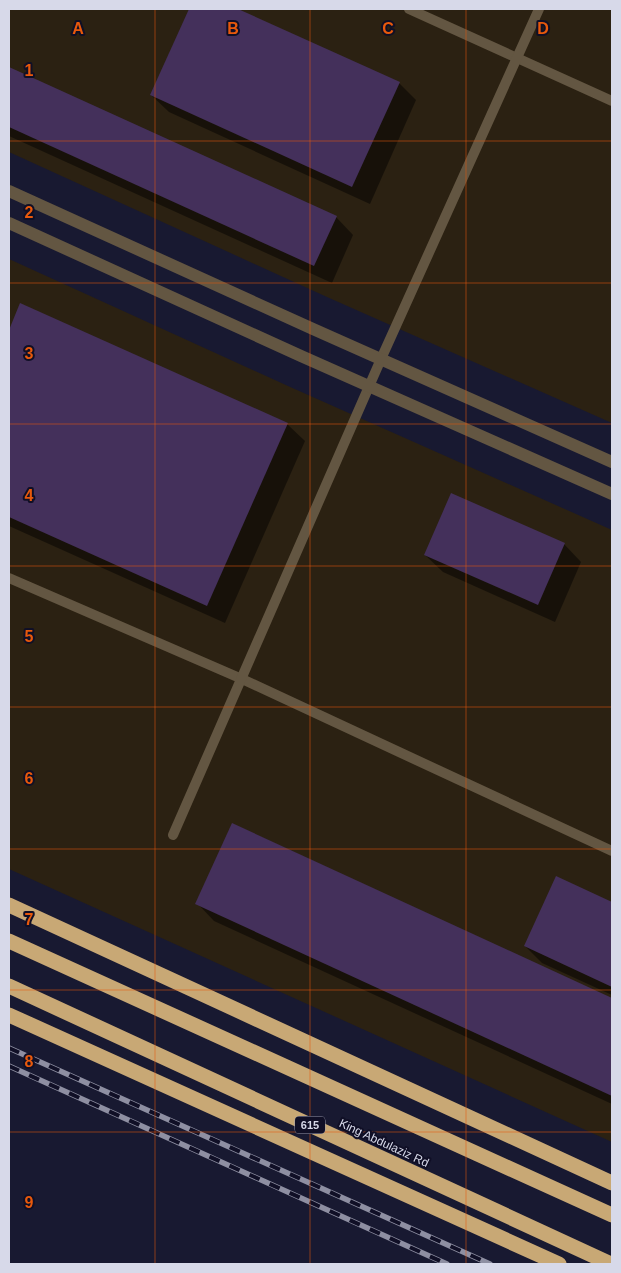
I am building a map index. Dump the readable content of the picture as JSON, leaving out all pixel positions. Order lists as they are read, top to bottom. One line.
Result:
{"streets":{"highway":["615","King Abdulaziz Rd"]},"grid":{"columns":["A","B","C","D"],"rows":["1","2","3","4","5","6","7","8","9"]}}
